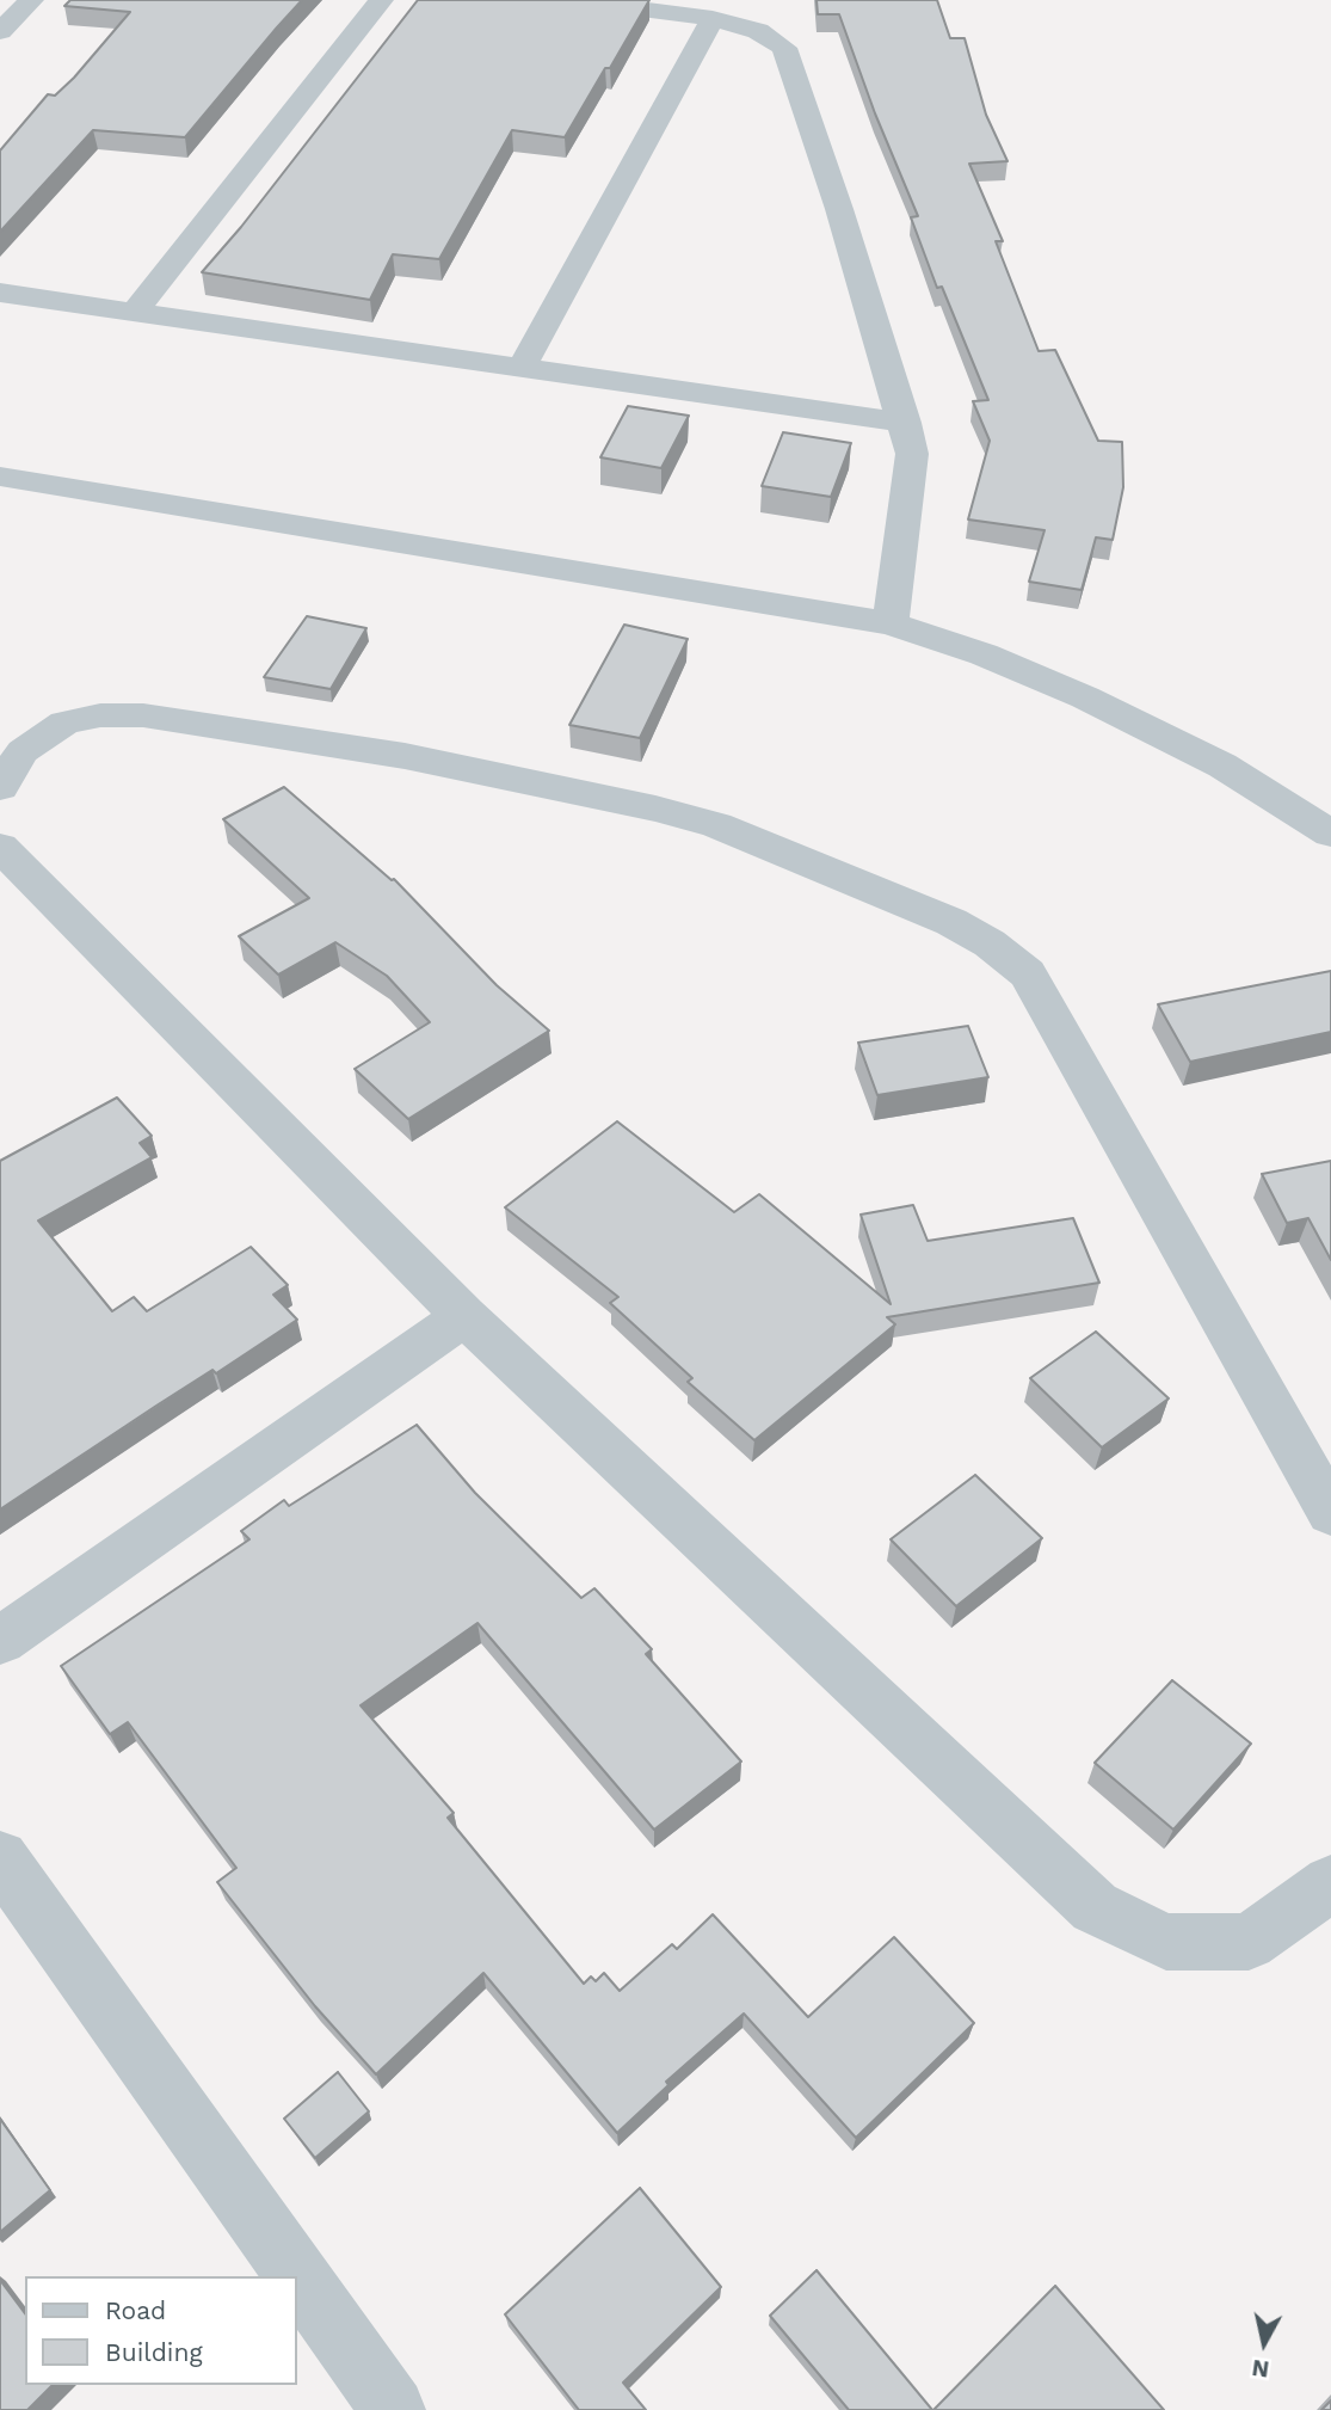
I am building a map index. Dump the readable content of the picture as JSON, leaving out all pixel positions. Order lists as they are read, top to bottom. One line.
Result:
{"legend":["Road","Building"],"north":"bottom"}
